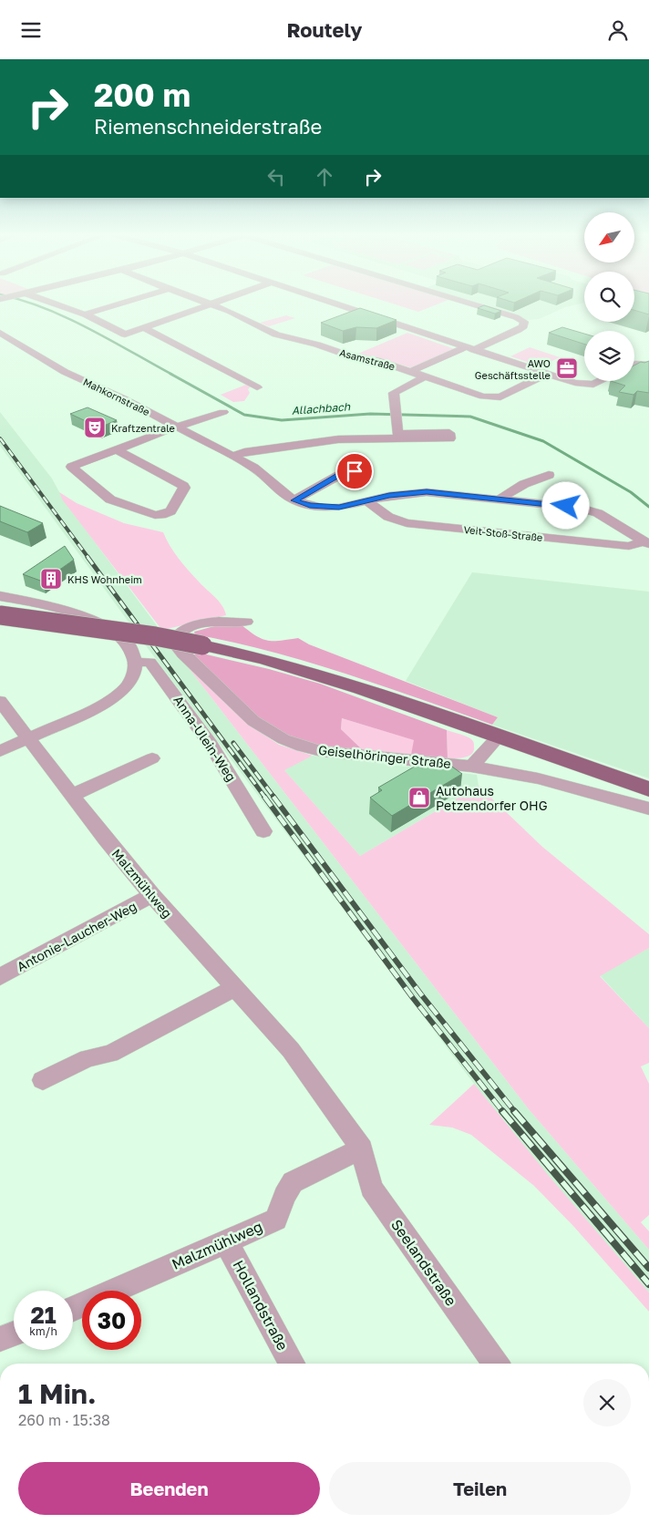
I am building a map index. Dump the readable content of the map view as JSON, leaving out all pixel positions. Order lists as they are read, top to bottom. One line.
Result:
{"streets":{"street":["Asamstraße","Mahkornstraße","Veit-Stoß-Straße","Anna-Ulein-Weg","Geiselhöringer Straße","Malzmühlweg","Antonie-Laucher-Weg","Seelandstraße","Hollandstraße"]},"crossings":[["Malzmühlweg","Antonie-Laucher-Weg"],["Malzmühlweg","Seelandstraße"],["Malzmühlweg","Hollandstraße"]],"water":["Allachbach"],"places":{"office":["AWO Geschäftsstelle"],"theatre":["Kraftzentrale"],"building":["KHS Wohnheim"],"shop":["Autohaus Petzendorfer OHG"]},"north":"bottom left","page":{"header":"Routely","turn":["200 m","Riemenschneiderstraße"],"speed":"21 km/h","limit":"30","heading":["1 Min.","260 m · 15:38"],"buttons":["Beenden","Teilen"]}}
